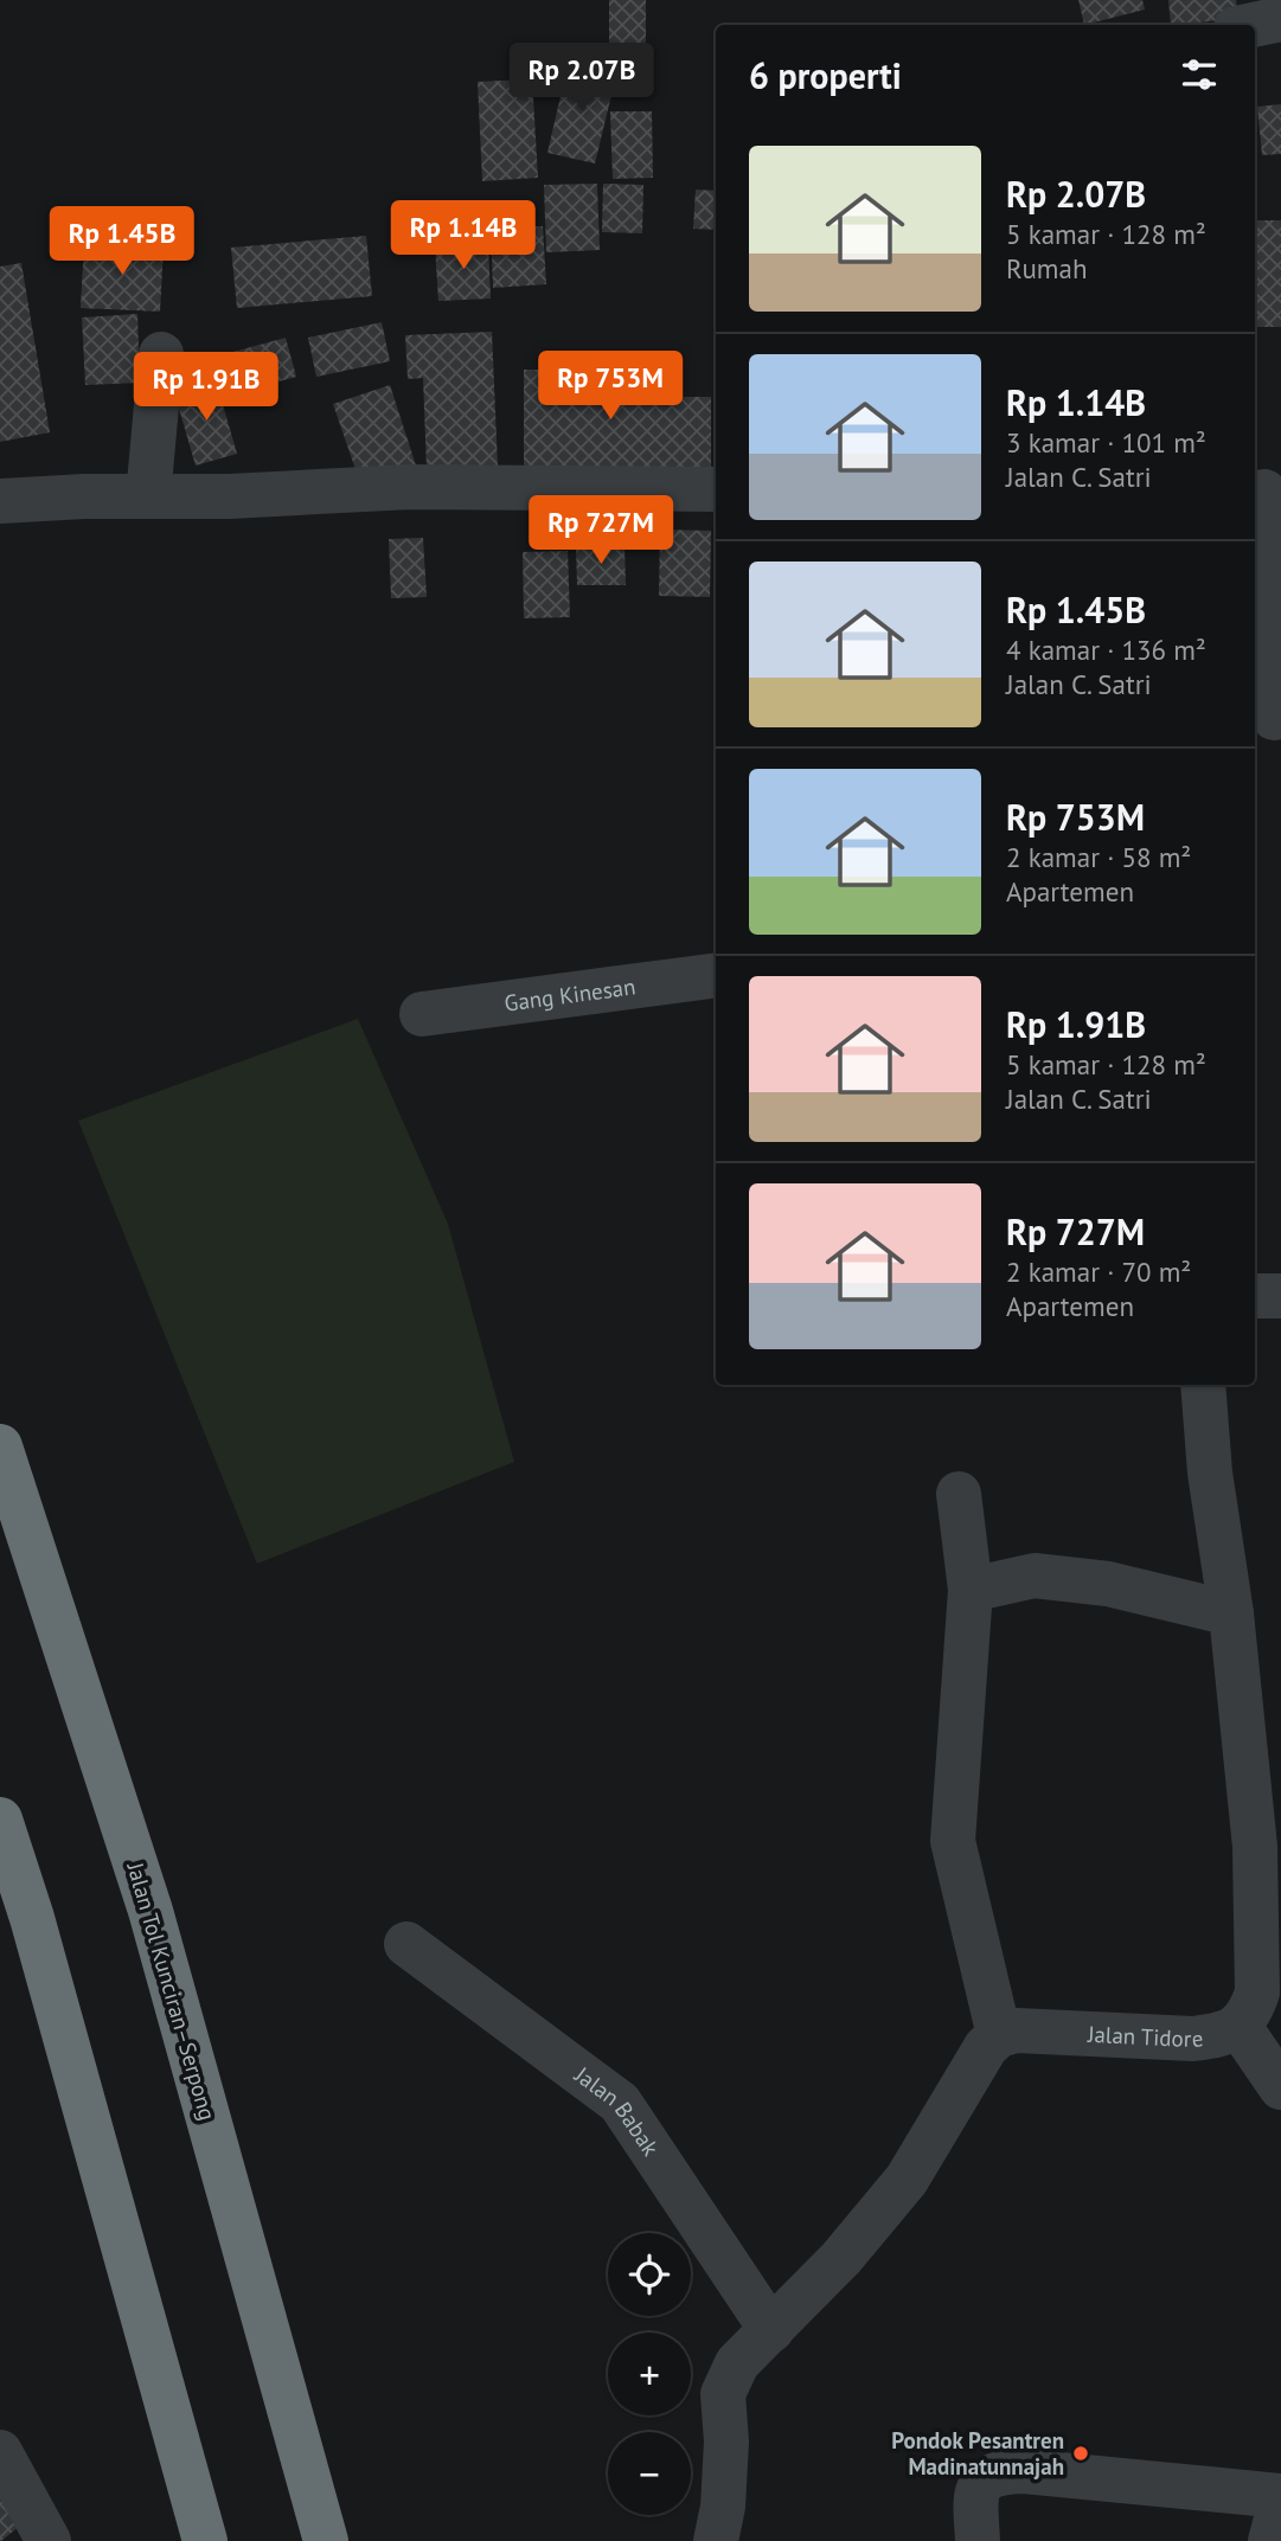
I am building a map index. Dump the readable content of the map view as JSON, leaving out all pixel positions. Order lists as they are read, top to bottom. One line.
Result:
{"streets":{"highway":["Jalan Tol Kunciran–Serpong"],"street":["Gang Kinesan","Jalan Tidore","Jalan Babak"]},"places":["Pondok Pesantren Madinatunnajah"],"page":{"heading":"6 properti","price":["Rp 2.07B","Rp 1.14B","Rp 1.45B","Rp 753M","Rp 1.91B","Rp 727M"],"list":[{"name":"Rp 2.07B","note":"5 kamar · 128 m² · Rumah"},{"name":"Rp 1.14B","note":"3 kamar · 101 m² · Jalan C. Satri"},{"name":"Rp 1.45B","note":"4 kamar · 136 m² · Jalan C. Satri"},{"name":"Rp 753M","note":"2 kamar · 58 m² · Apartemen"},{"name":"Rp 1.91B","note":"5 kamar · 128 m² · Jalan C. Satri"},{"name":"Rp 727M","note":"2 kamar · 70 m² · Apartemen"}],"map_buttons":["+","−"]}}
